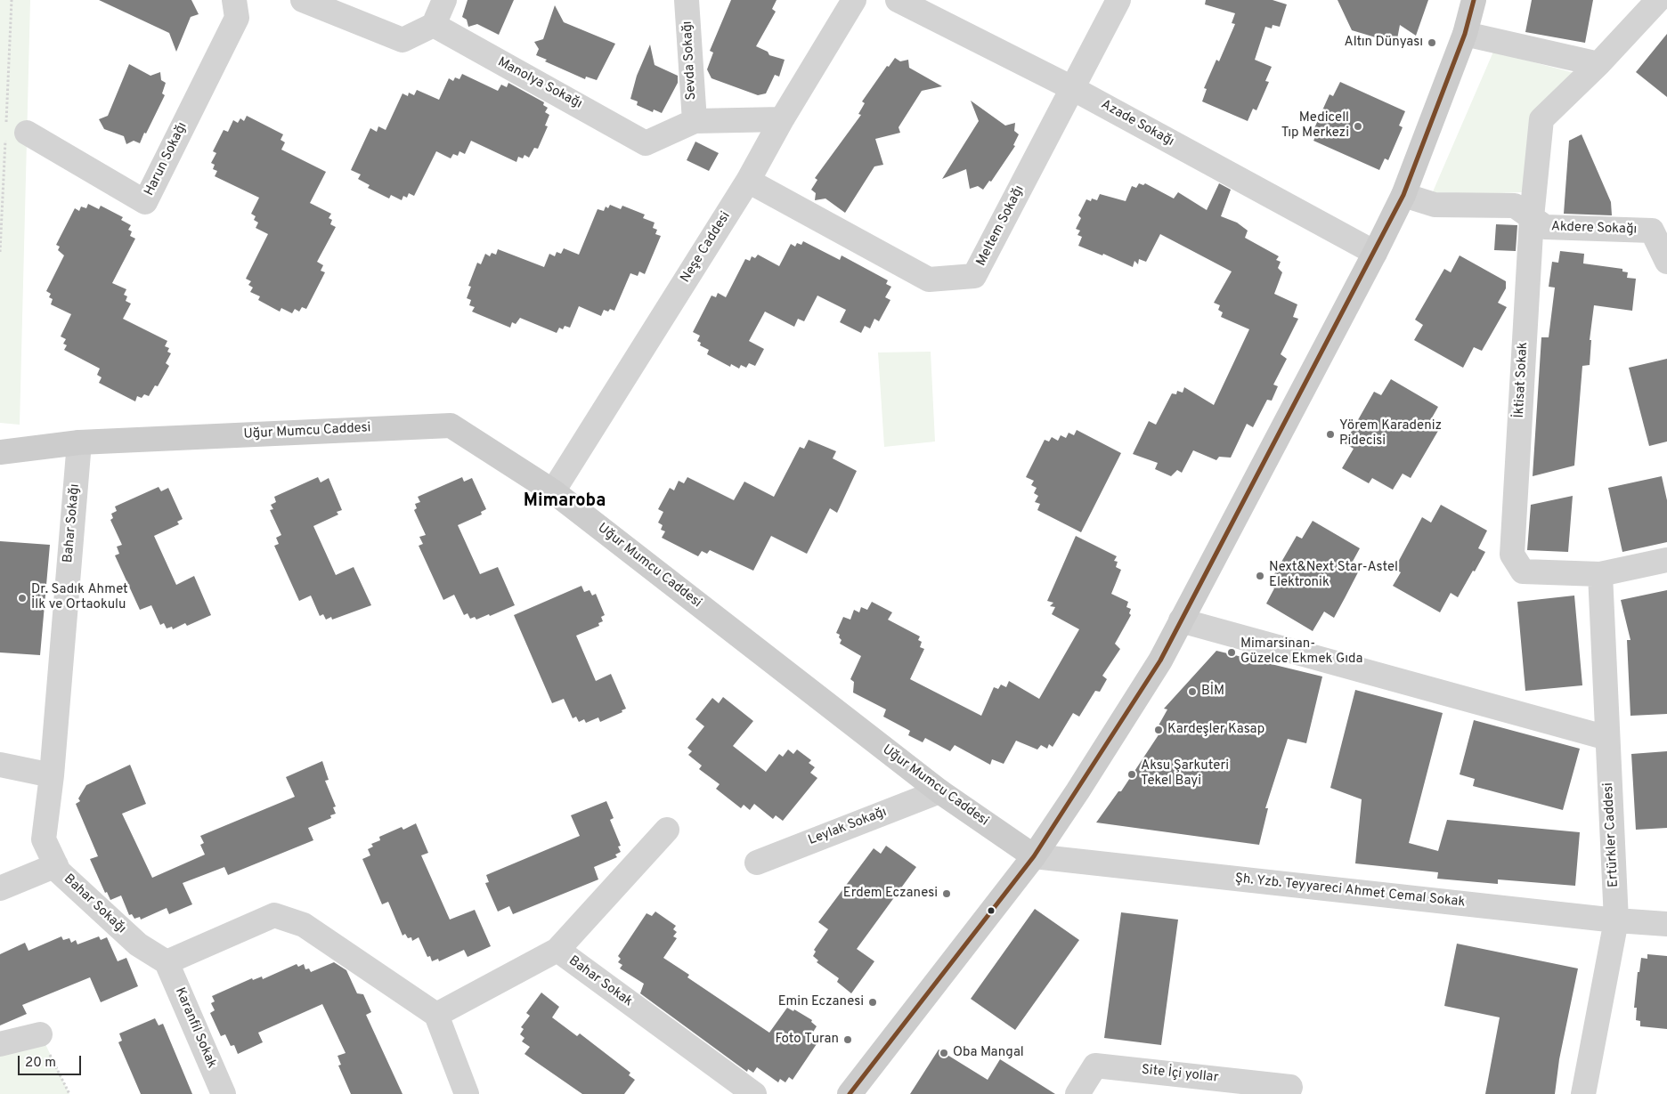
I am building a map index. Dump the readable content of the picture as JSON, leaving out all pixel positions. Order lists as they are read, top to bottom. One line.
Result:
{"streets":{"main road":["Uğur Mumcu Caddesi"],"street":["Sevda Sokağı","Manolya Sokağı","Azade Sokağı","Harun Sokağı","Meltem Sokağı","Akdere Sokağı","Neşe Caddesi","İktisat Sokak","Bahar Sokağı","Leylak Sokağı","Ertürkler Caddesi","Şh. Yzb. Teyyareci Ahmet Cemal Sokak","Bahar Sokak","Karanfil Sokak","Site İçi yollar"]},"crossings":[["Sevda Sokağı","Manolya Sokağı"],["Manolya Sokağı","Neşe Caddesi"],["Azade Sokağı","Meltem Sokağı"],["Meltem Sokağı","Neşe Caddesi"],["Akdere Sokağı","İktisat Sokak"],["Neşe Caddesi","Uğur Mumcu Caddesi"],["İktisat Sokak","Ertürkler Caddesi"],["Uğur Mumcu Caddesi","Bahar Sokağı"],["Uğur Mumcu Caddesi","Leylak Sokağı"],["Uğur Mumcu Caddesi","Şh. Yzb. Teyyareci Ahmet Cemal Sokak"],["Bahar Sokağı","Karanfil Sokak"],["Ertürkler Caddesi","Şh. Yzb. Teyyareci Ahmet Cemal Sokak"]],"districts":["Mimaroba"],"places":["Altın Dünyası","Medicell Tıp Merkezi","Yörem Karadeniz Pidecisi","Next&Next Star-Astel Elektronik","Dr. Sadık Ahmet İlk ve Ortaokulu","Mimarsinan- Güzelce Ekmek Gıda","BİM","Kardeşler Kasap","Aksu Şarkuteri Tekel Bayi","Erdem Eczanesi","Emin Eczanesi","Foto Turan","Oba Mangal"],"scale_bar":"20 m"}
